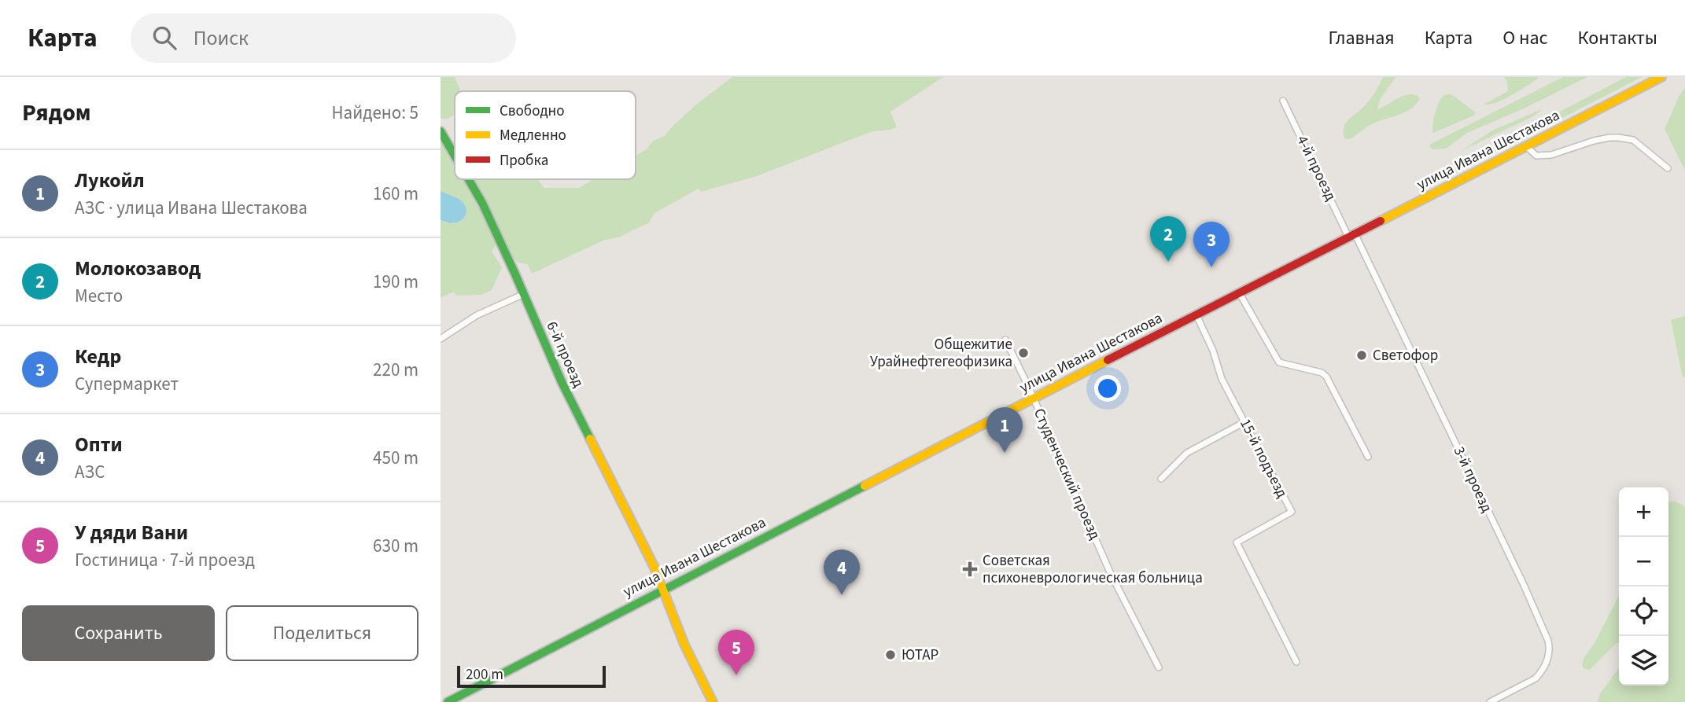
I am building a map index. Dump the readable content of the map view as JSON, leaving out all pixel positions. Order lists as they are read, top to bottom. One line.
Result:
{"streets":{"main road":["улица Ивана Шестакова","6-й проезд"],"street":["4-й проезд","15-й подъезд","Студенческий проезд","3-й проезд"]},"crossings":[["улица Ивана Шестакова","4-й проезд"],["улица Ивана Шестакова","6-й проезд"],["улица Ивана Шестакова","15-й подъезд"],["улица Ивана Шестакова","Студенческий проезд"],["улица Ивана Шестакова","3-й проезд"],["4-й проезд","3-й проезд"]],"places":{"other":["Общежитие Урайнефтегеофизика","Светофор","ЮТАР"],"health":["Советская психоневрологическая больница"]},"legend":["Свободно","Медленно","Пробка"],"scale_bar":"200 m","page":{"header":"Карта","search":"Поиск","nav":["Главная","Карта","О нас","Контакты"],"heading":["Рядом","Найдено: 5"],"list":[{"mark":"1","name":"Лукойл","note":"АЗС · улица Ивана Шестакова","value":"160 m"},{"mark":"2","name":"Молокозавод","note":"Место","value":"190 m"},{"mark":"3","name":"Кедр","note":"Супермаркет","value":"220 m"},{"mark":"4","name":"Опти","note":"АЗС","value":"450 m"},{"mark":"5","name":"У дяди Вани","note":"Гостиница · 7-й проезд","value":"630 m"}],"pins":["2","3","1","4","5"],"map_buttons":["+","−"],"buttons":["Сохранить","Поделиться"],"scale":"200 m"}}
